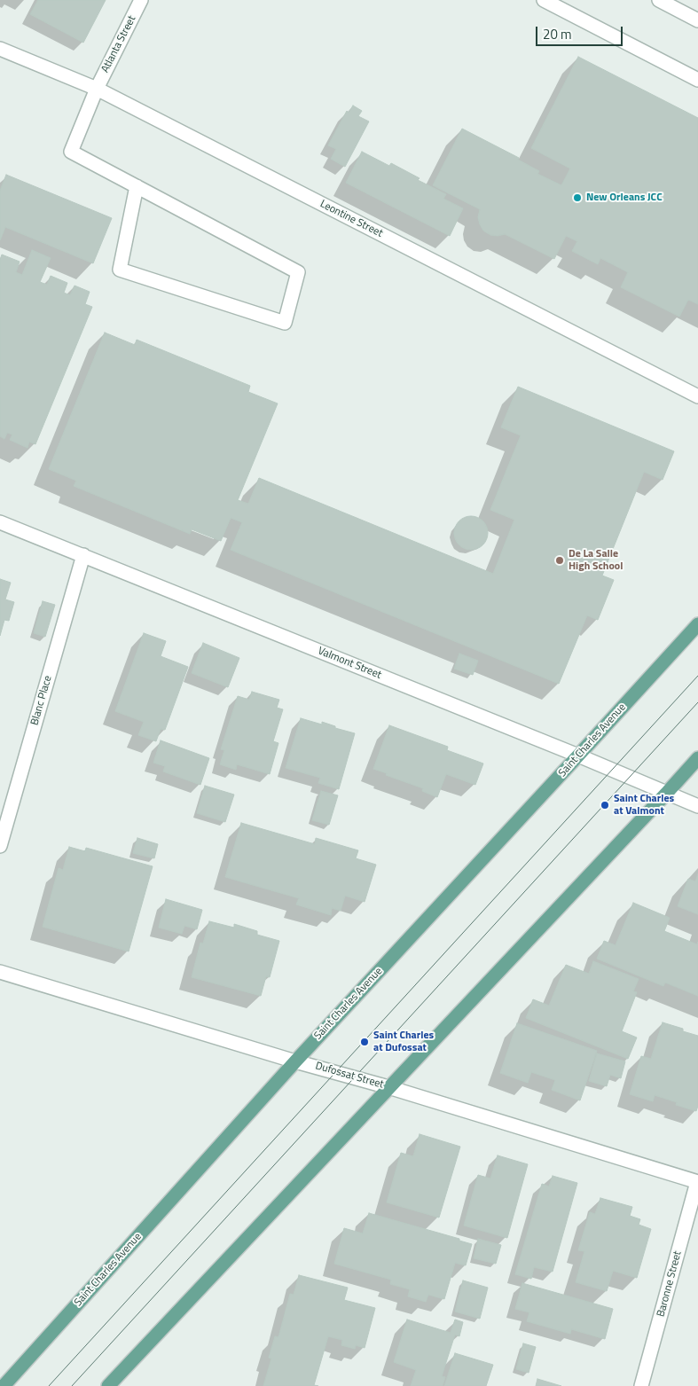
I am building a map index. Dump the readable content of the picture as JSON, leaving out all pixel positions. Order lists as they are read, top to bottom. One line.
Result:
{"streets":{"main road":["Saint Charles Avenue"],"street":["Atlanta Street","Leontine Street","Valmont Street","Blanc Place","Dufossat Street","Baronne Street"]},"crossings":[["Atlanta Street","Leontine Street"],["Valmont Street","Blanc Place"],["Valmont Street","Saint Charles Avenue"],["Saint Charles Avenue","Dufossat Street"],["Dufossat Street","Baronne Street"]],"places":["New Orleans JCC","De La Salle High School","Saint Charles at Valmont","Saint Charles at Dufossat"],"scale_bar":"20 m"}
